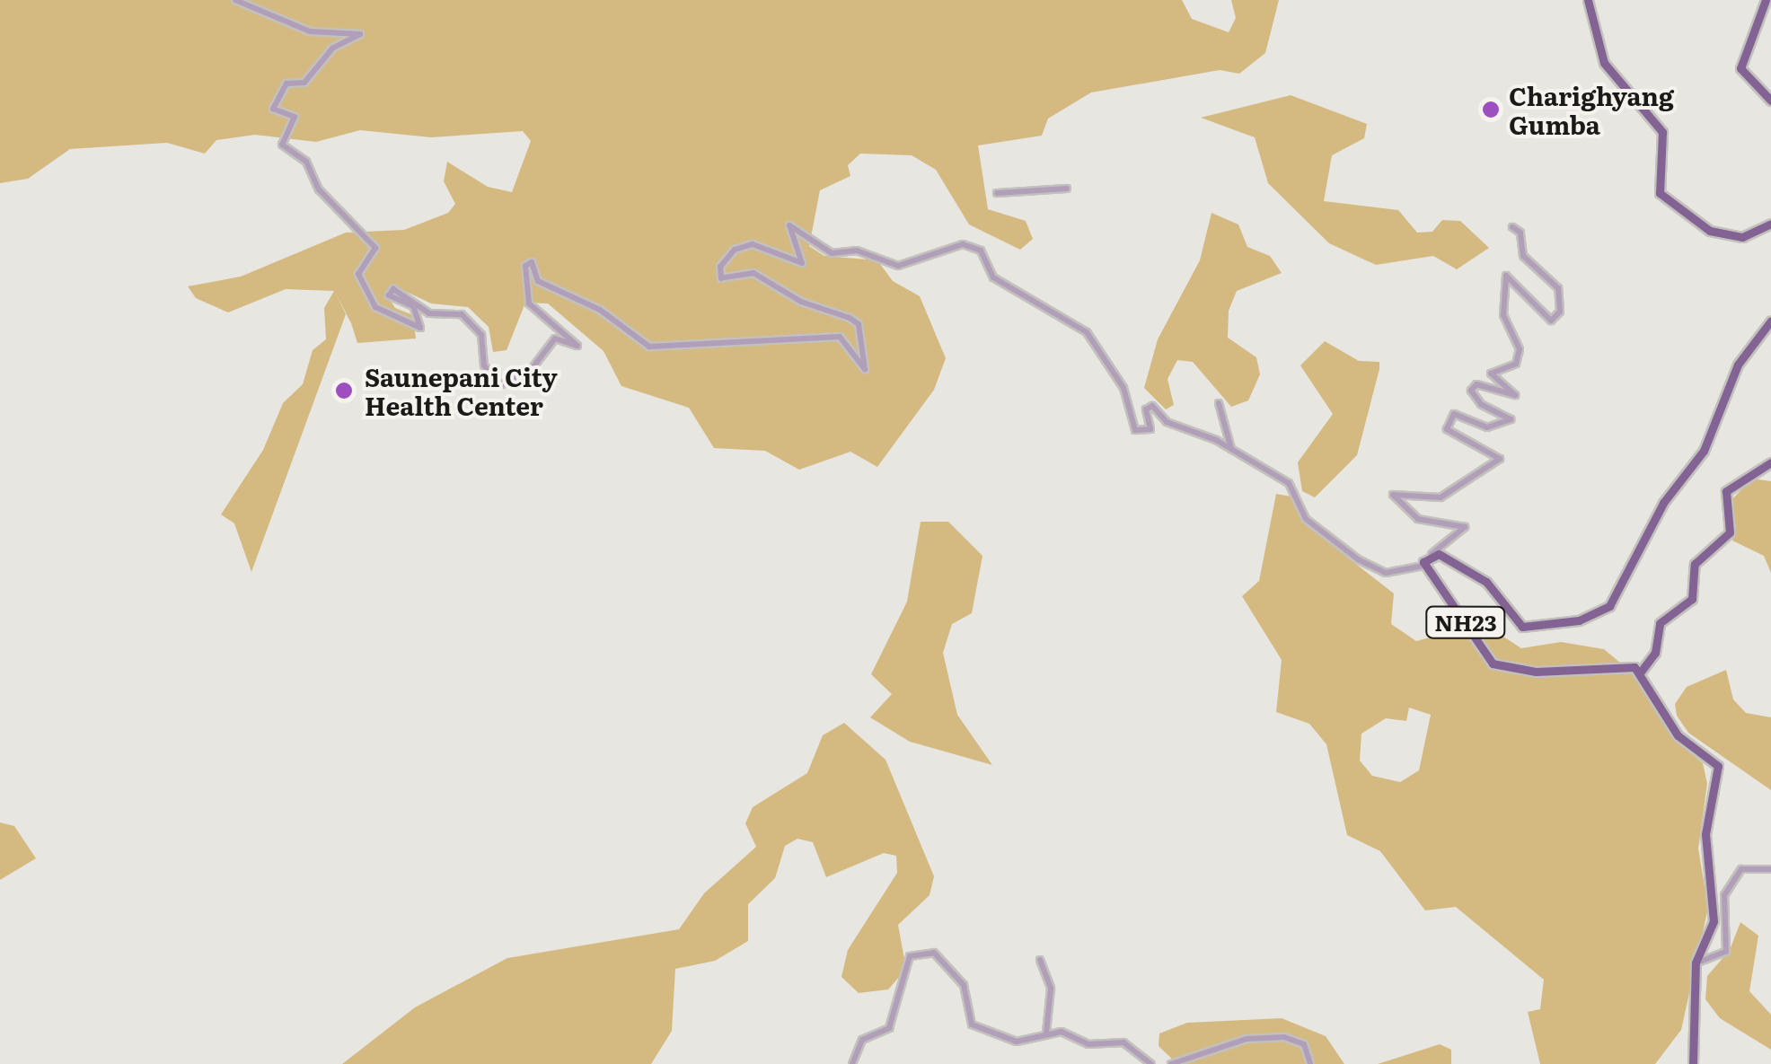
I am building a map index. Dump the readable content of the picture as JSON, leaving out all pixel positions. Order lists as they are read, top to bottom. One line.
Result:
{"streets":{"main road":["NH23"]},"places":["Charighyang Gumba","Saunepani City Health Center"]}
